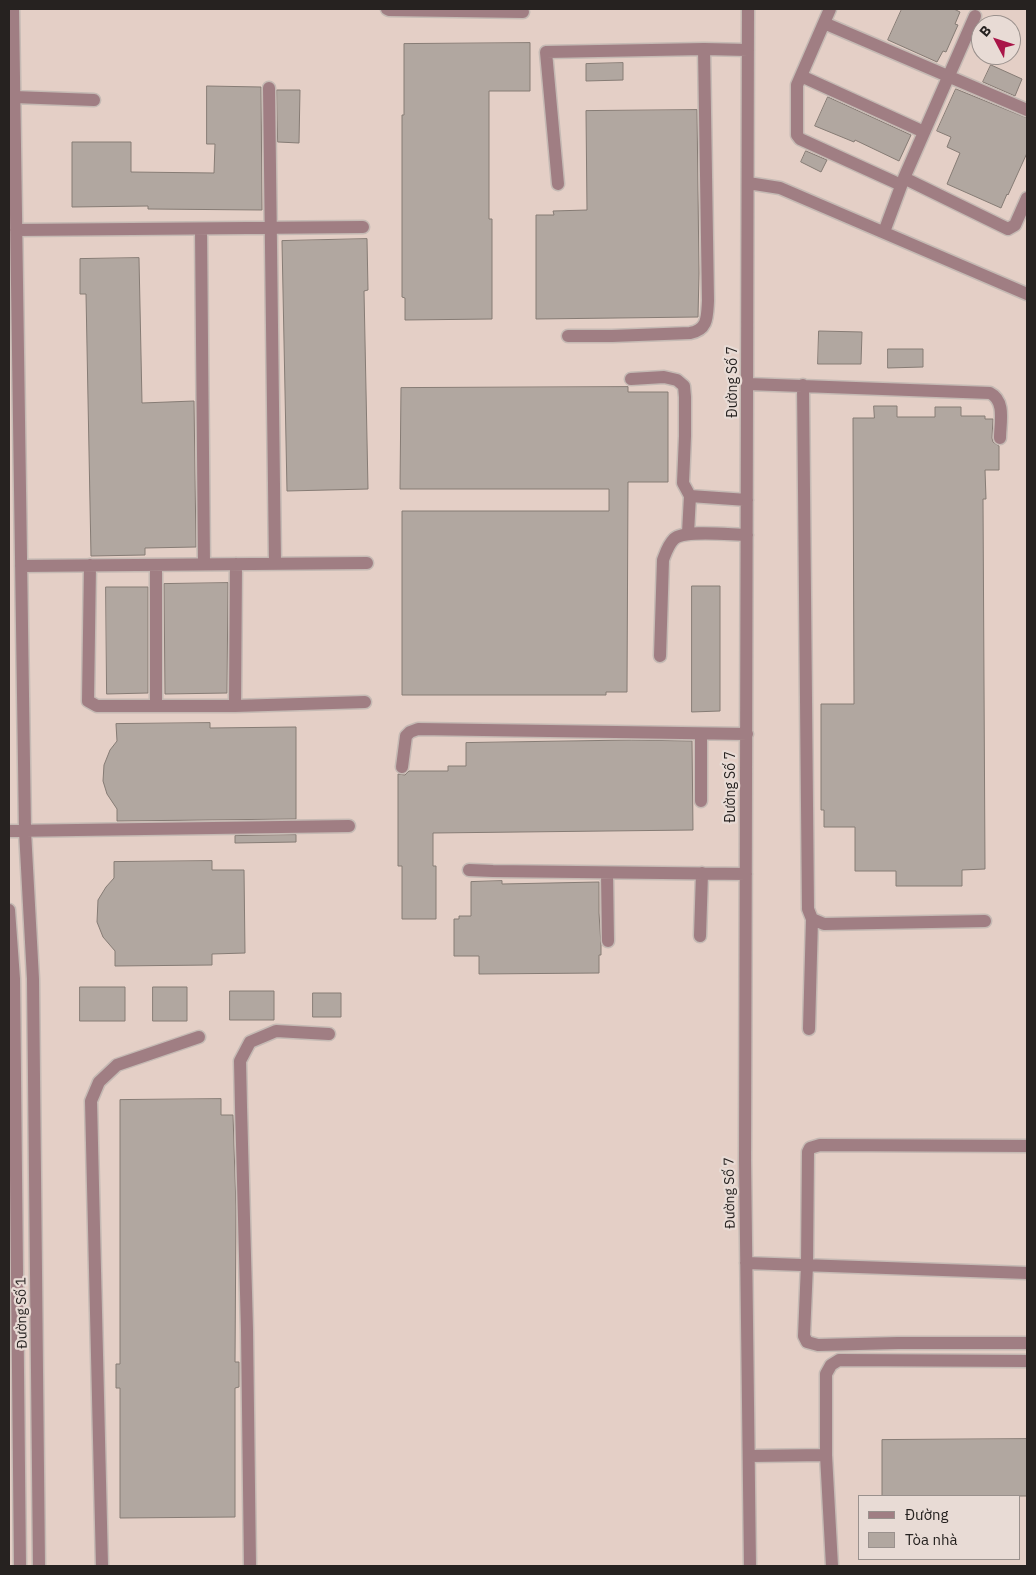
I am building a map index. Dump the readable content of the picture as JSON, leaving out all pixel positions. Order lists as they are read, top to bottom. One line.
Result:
{"streets":{"street":["Đường Số 7","Đường Số 1"]},"legend":["Đường","Tòa nhà"],"north":"top left"}
